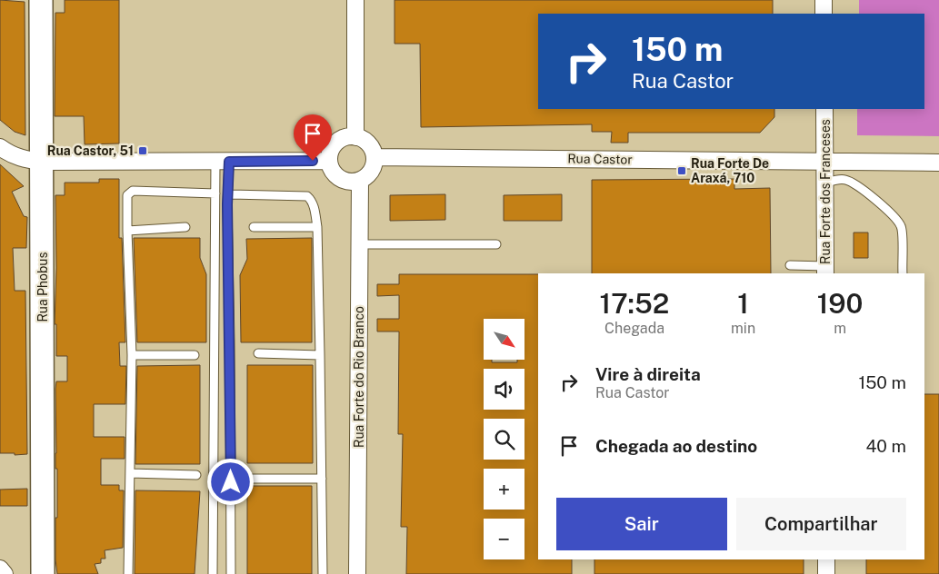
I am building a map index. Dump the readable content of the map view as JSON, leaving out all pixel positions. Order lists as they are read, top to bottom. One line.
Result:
{"streets":{"street":["Rua Castor","Rua Forte dos Franceses","Rua Phobus","Rua Forte do Rio Branco"]},"crossings":[["Rua Castor","Rua Forte dos Franceses"],["Rua Castor","Rua Forte do Rio Branco"]],"places":{"transit":["Rua Castor, 51","Rua Forte De Araxá, 710"]},"north":"bottom right","page":{"turn":["150 m","Rua Castor"],"eta":["17:52","Chegada","1","min","190","m"],"map_buttons":["+","−"],"list":[{"name":"Vire à direita","note":"Rua Castor","value":"150 m"},{"name":"Chegada ao destino","value":"40 m"}],"buttons":["Sair","Compartilhar"]}}
